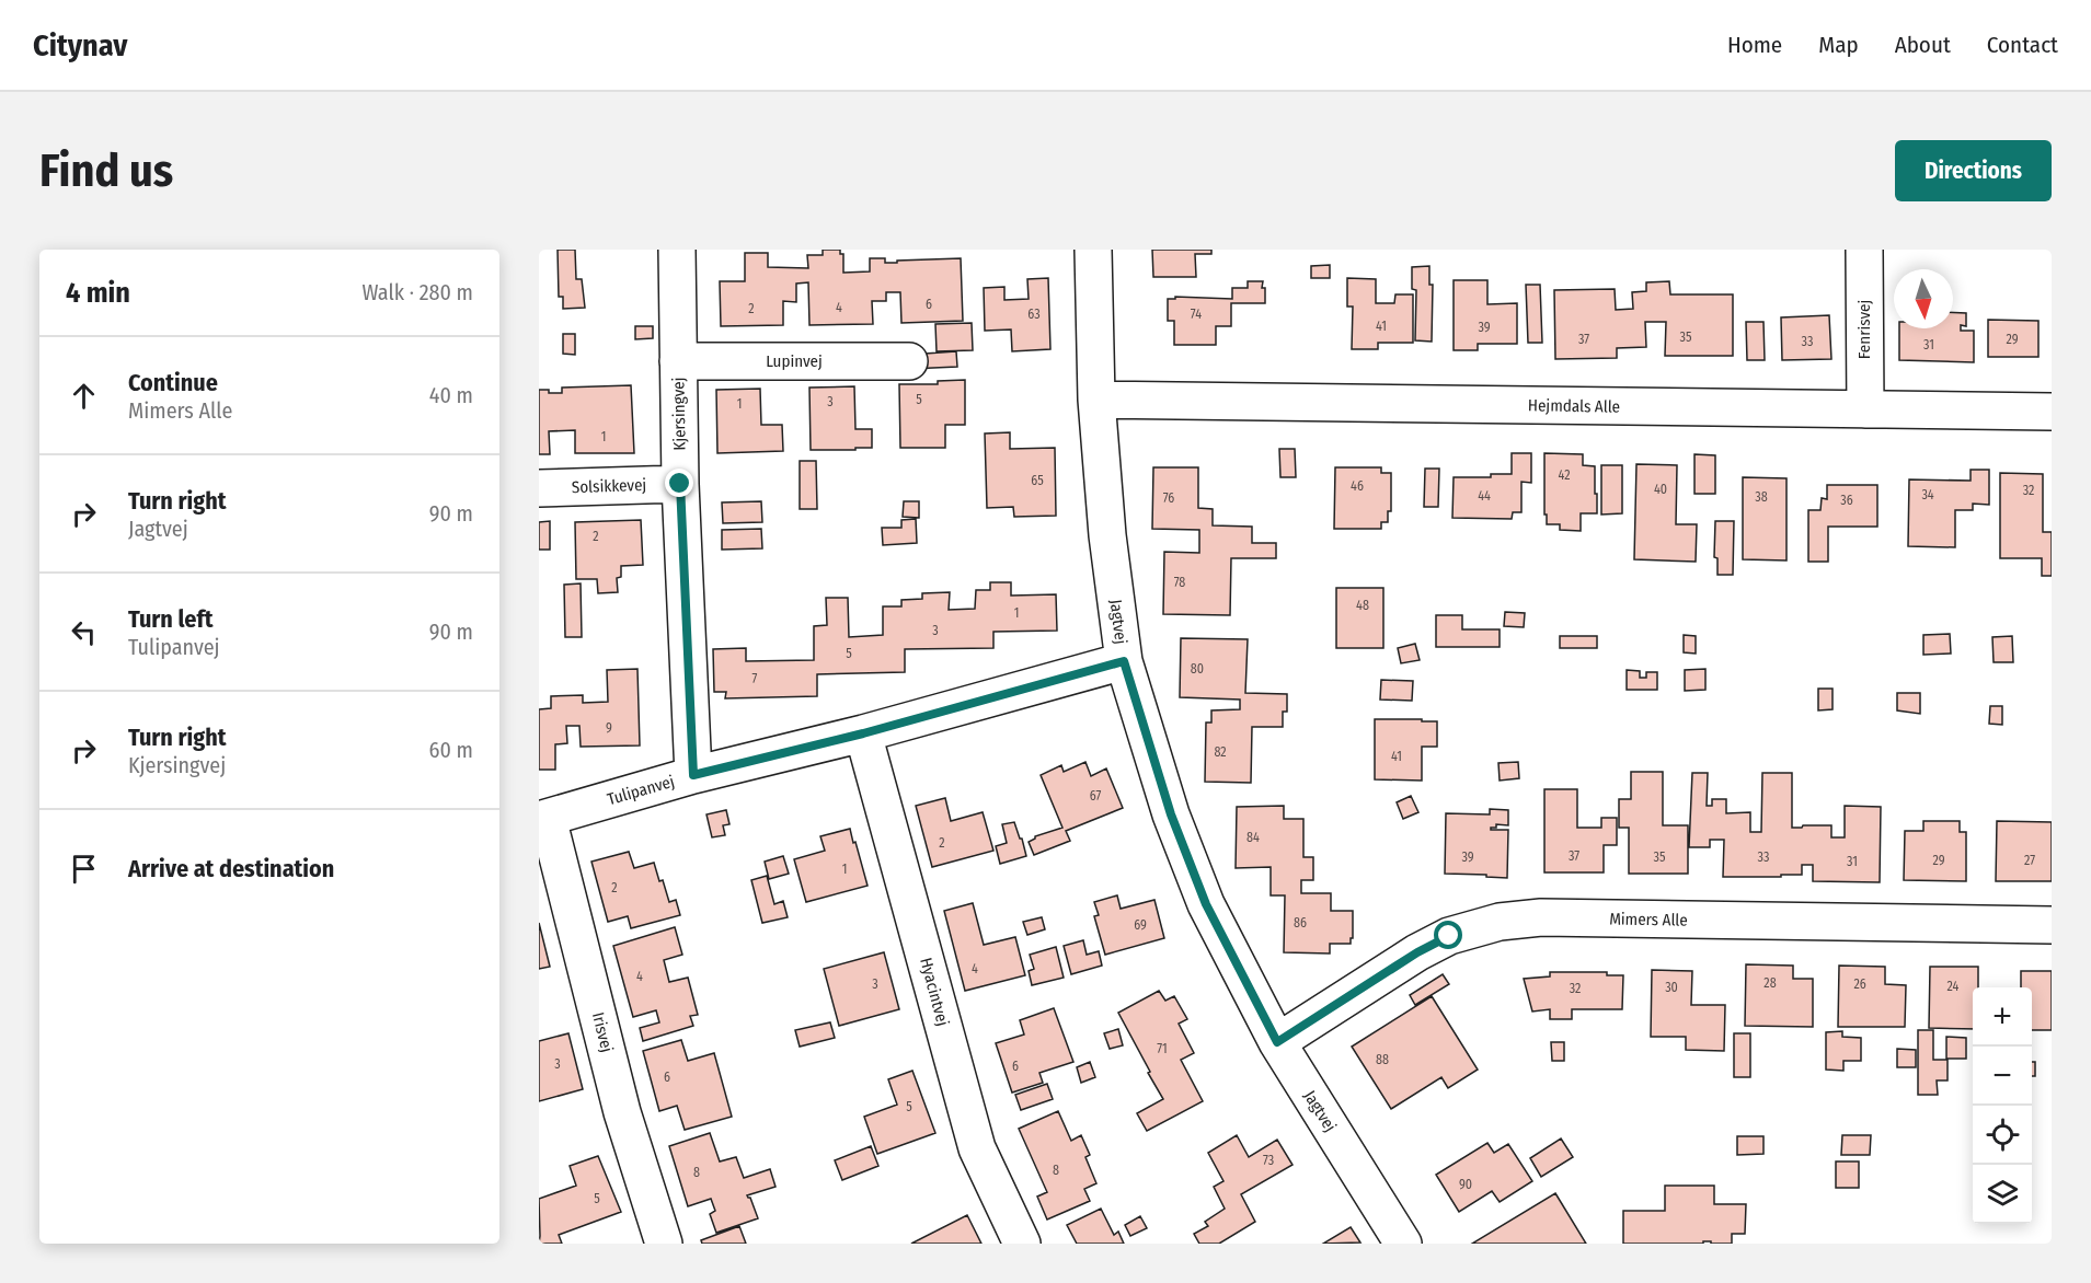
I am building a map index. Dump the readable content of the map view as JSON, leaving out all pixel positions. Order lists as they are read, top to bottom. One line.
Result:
{"streets":{"street":["Fenrisvej","Lupinvej","Hejmdals Alle","Kjersingvej","Solsikkevej","Jagtvej","Tulipanvej","Mimers Alle","Hyacintvej","Irisvej"]},"crossings":[["Fenrisvej","Hejmdals Alle"],["Lupinvej","Kjersingvej"],["Hejmdals Alle","Jagtvej"],["Kjersingvej","Solsikkevej"],["Kjersingvej","Tulipanvej"],["Jagtvej","Tulipanvej"],["Jagtvej","Mimers Alle"],["Tulipanvej","Hyacintvej"],["Tulipanvej","Irisvej"]],"house_numbers":["6","4","2","63","74","41","39","35","37","29","33","31","5","3","1","1","42","65","46","40","32","34","44","38","76","36","2","78","48","1","3","5","80","7","9","82","41","67","84","2","37","39","35","33","29","27","31","1","2","86","69","4","4","28","3","26","24","30","32","71","88","3","6","6","5","73","8","8","90","5"],"north":"bottom","page":{"header":"Citynav","nav":["Home","Map","About","Contact"],"buttons":"Directions","title":"Find us","heading":["4 min","Walk · 280 m"],"list":[["Continue","Mimers Alle","40 m"],["Turn right","Jagtvej","90 m"],["Turn left","Tulipanvej","90 m"],["Turn right","Kjersingvej","60 m"],"Arrive at destination"],"map_buttons":["+","−"]}}
